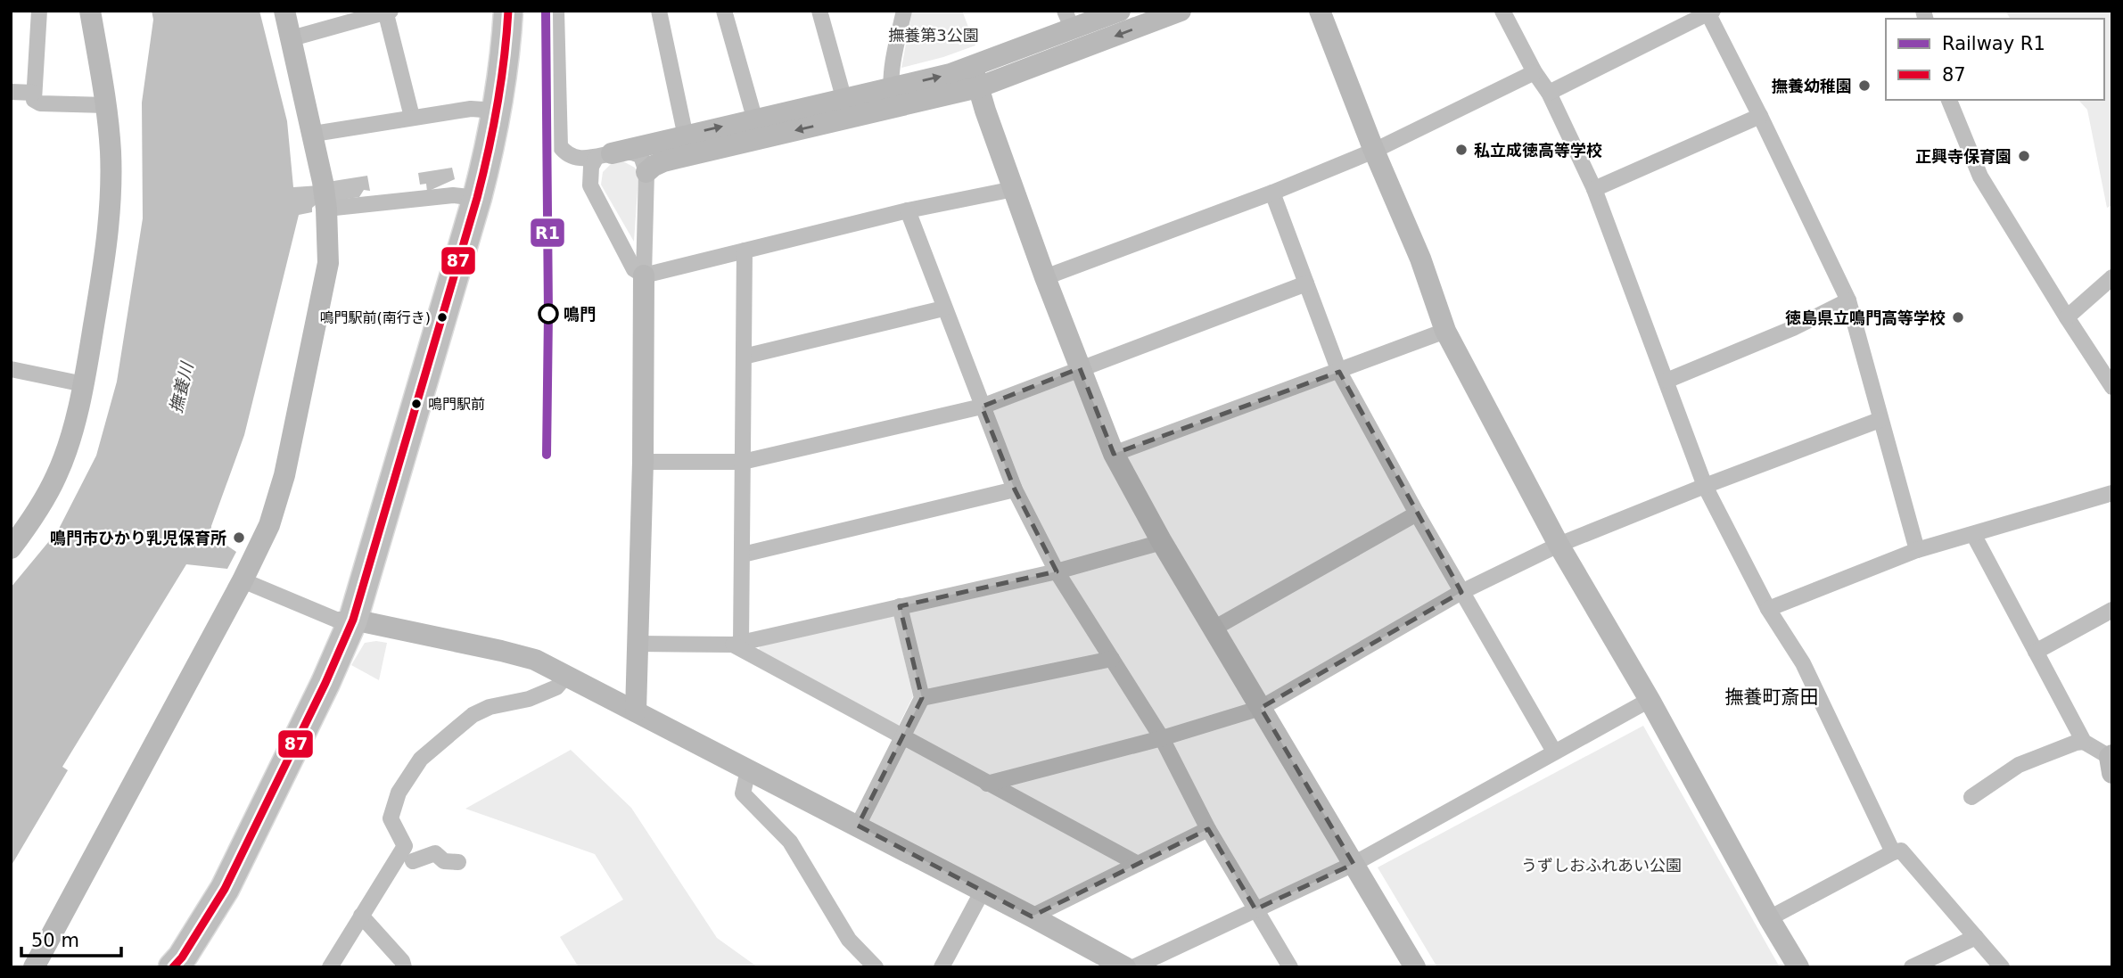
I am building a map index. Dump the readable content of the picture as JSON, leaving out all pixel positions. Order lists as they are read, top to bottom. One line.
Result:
{"districts":["撫養町斎田"],"water":["撫養川"],"parks":["撫養第3公園","うずしおふれあい公園"],"places":["撫養幼稚園","私立成徳高等学校","正興寺保育園","鳴門","鳴門駅前(南行き)","徳島県立鳴門高等学校","鳴門駅前","鳴門市ひかり乳児保育所"],"lines":["rail line R1","transit line 87"],"legend":["Railway R1","87"],"scale_bar":"50 m"}
